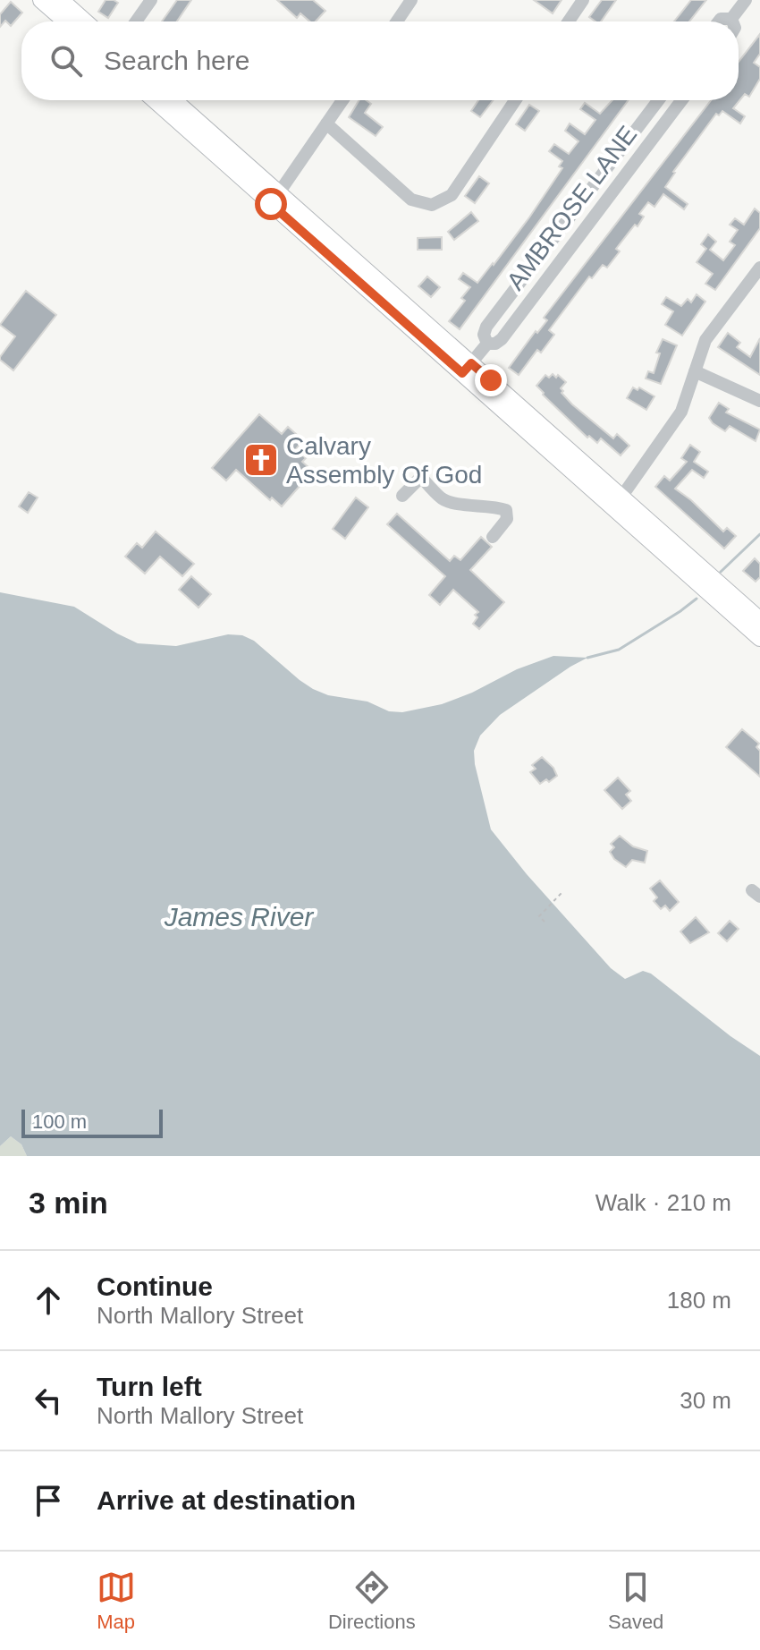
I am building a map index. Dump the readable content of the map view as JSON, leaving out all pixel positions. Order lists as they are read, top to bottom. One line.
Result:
{"streets":{"street":["AMBROSE LANE"]},"water":["James River"],"places":{"church":["Calvary Assembly Of God"]},"scale_bar":"100 m","page":{"search":"Search here","scale":"100 m","heading":["3 min","Walk · 210 m"],"list":[["Continue","North Mallory Street","180 m"],["Turn left","North Mallory Street","30 m"],"Arrive at destination"],"nav":["Map","Directions","Saved"]}}
